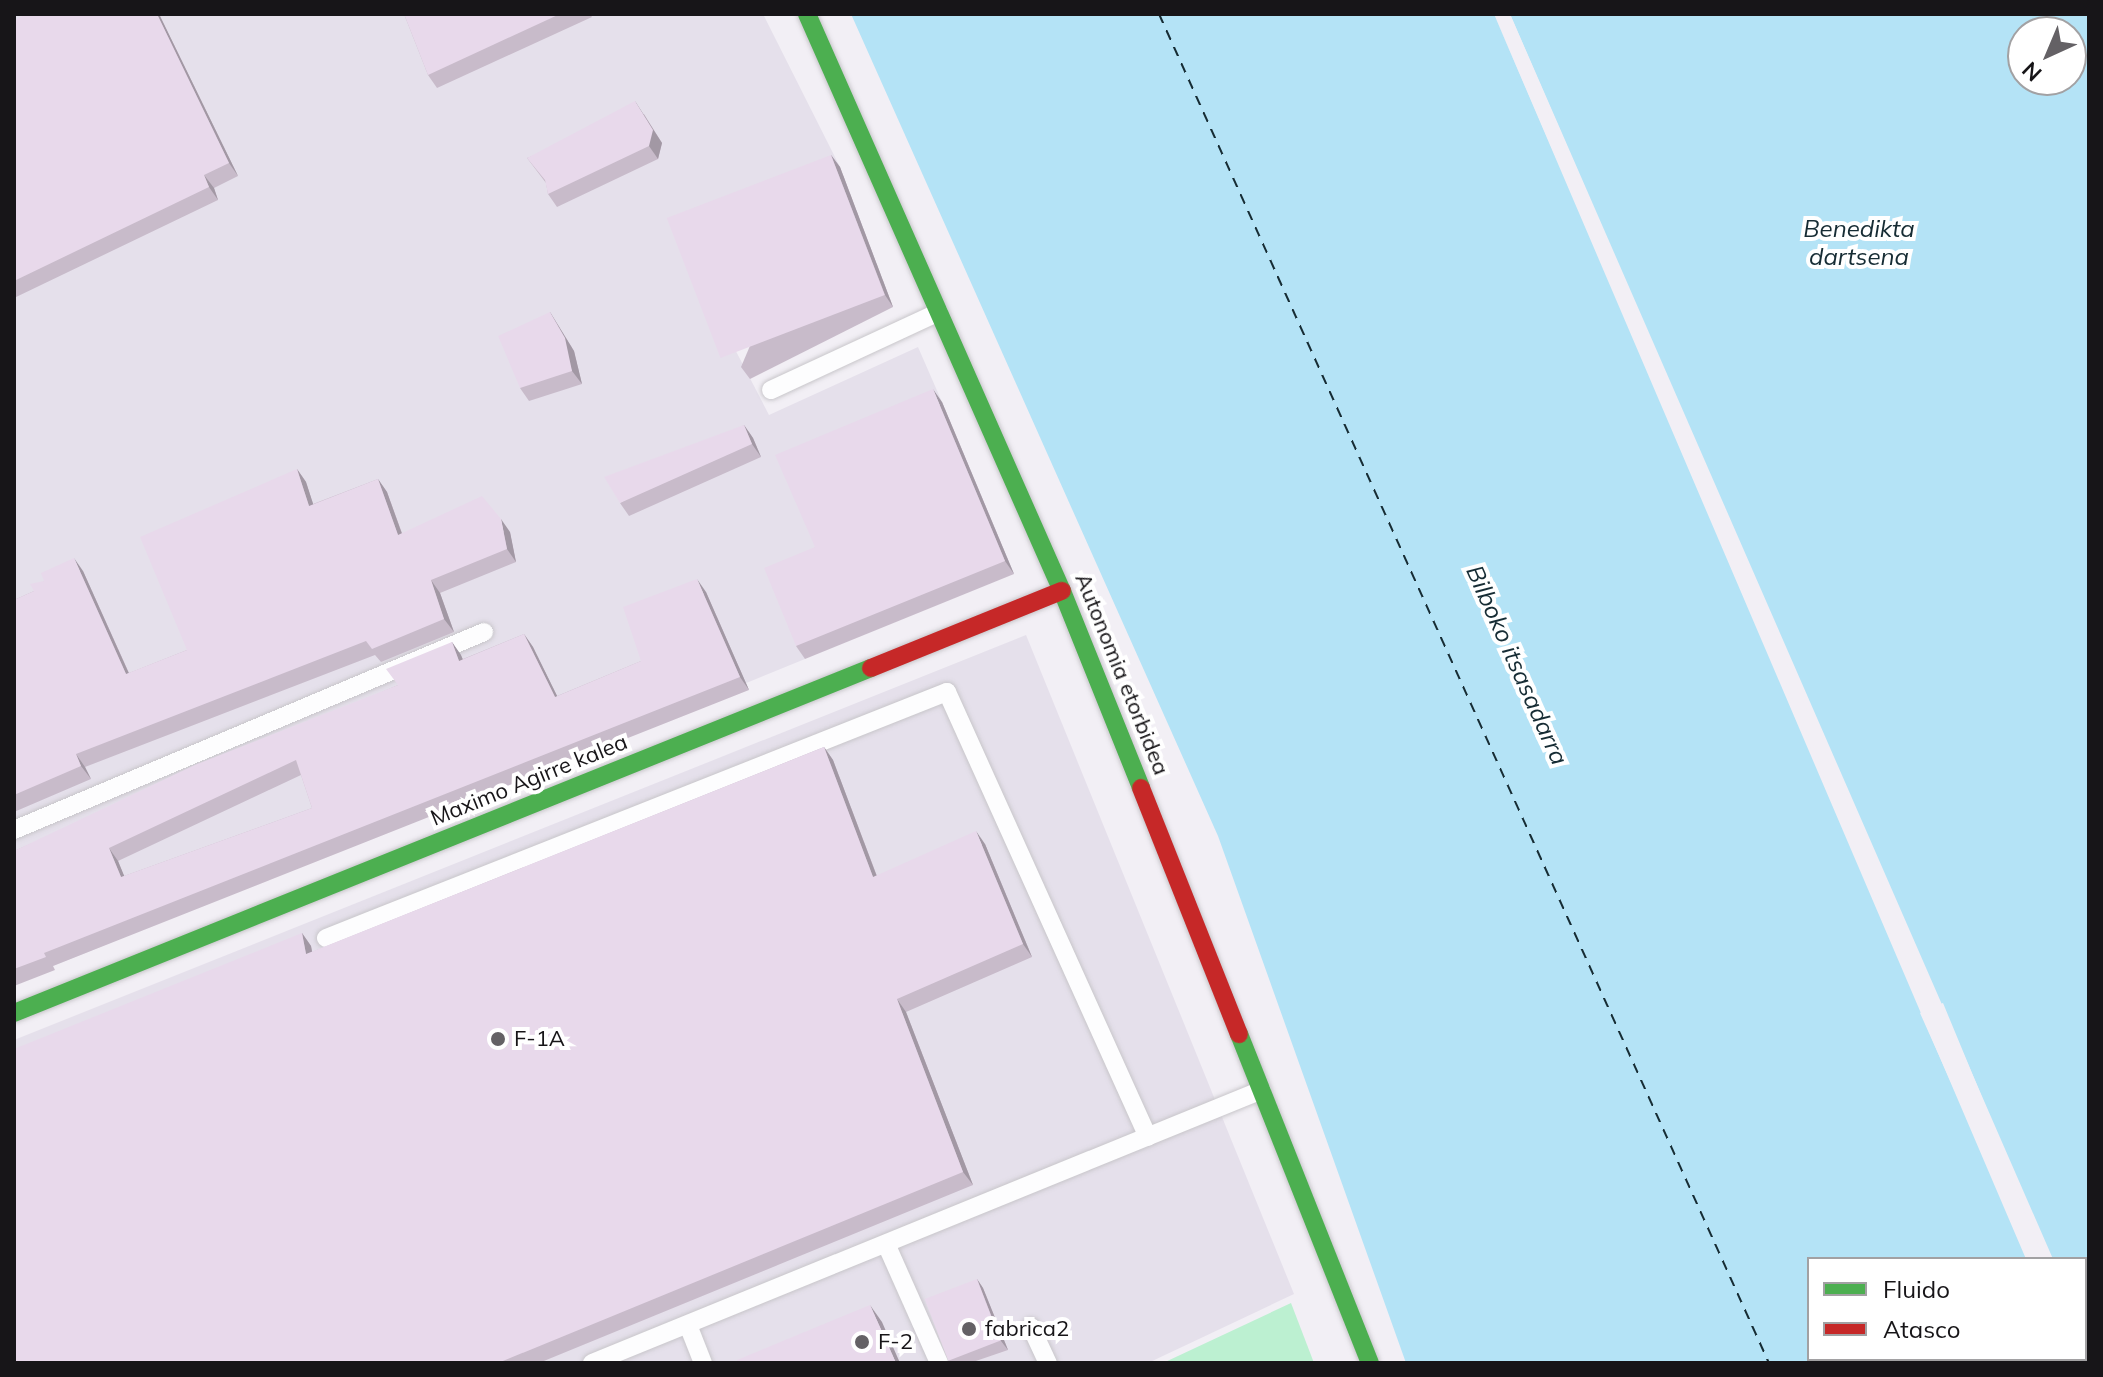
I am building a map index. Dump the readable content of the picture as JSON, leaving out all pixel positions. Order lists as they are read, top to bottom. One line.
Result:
{"streets":{"main road":["Autonomia etorbidea","Maximo Agirre kalea"]},"crossings":[["Autonomia etorbidea","Maximo Agirre kalea"]],"water":["Benedikta dartsena","Bilboko itsasadarra"],"places":["F-1A","fabrica2","F-2"],"legend":["Fluido","Atasco"],"north":"bottom left"}
